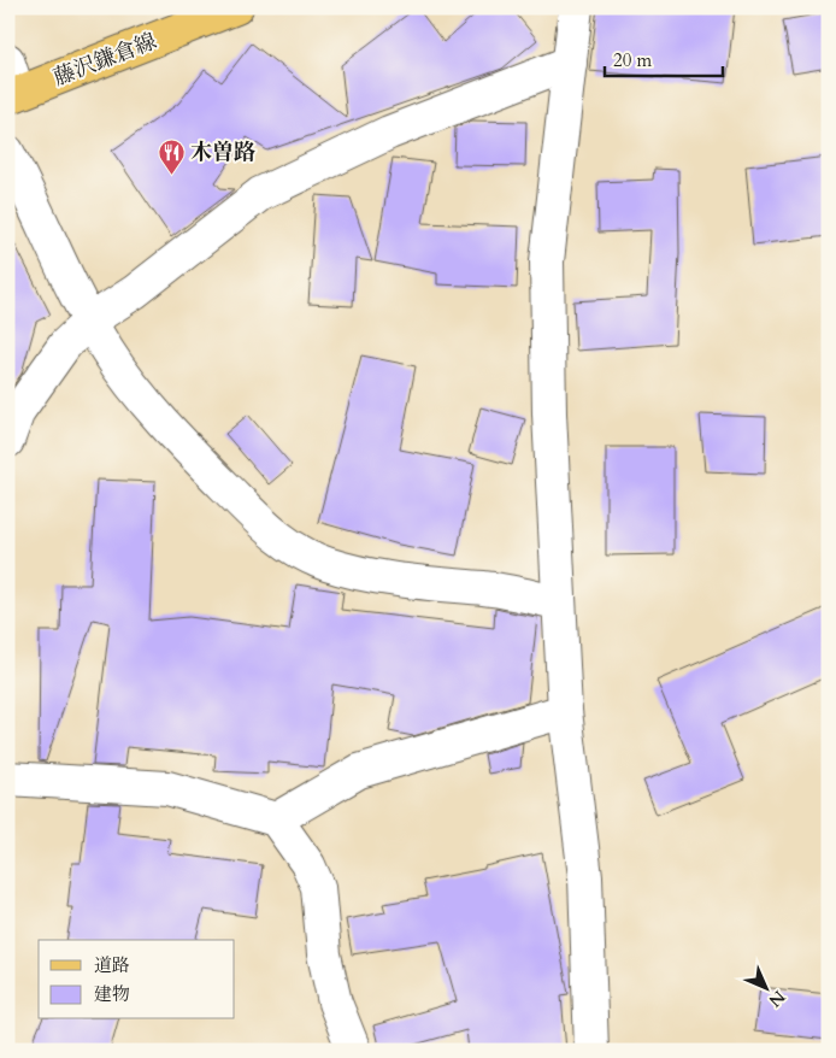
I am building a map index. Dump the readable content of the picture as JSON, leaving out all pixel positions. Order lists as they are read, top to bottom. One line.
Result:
{"streets":{"main road":["藤沢鎌倉線"]},"places":{"restaurant":["木曽路"]},"legend":["道路","建物"],"scale_bar":"20 m","north":"bottom right"}
